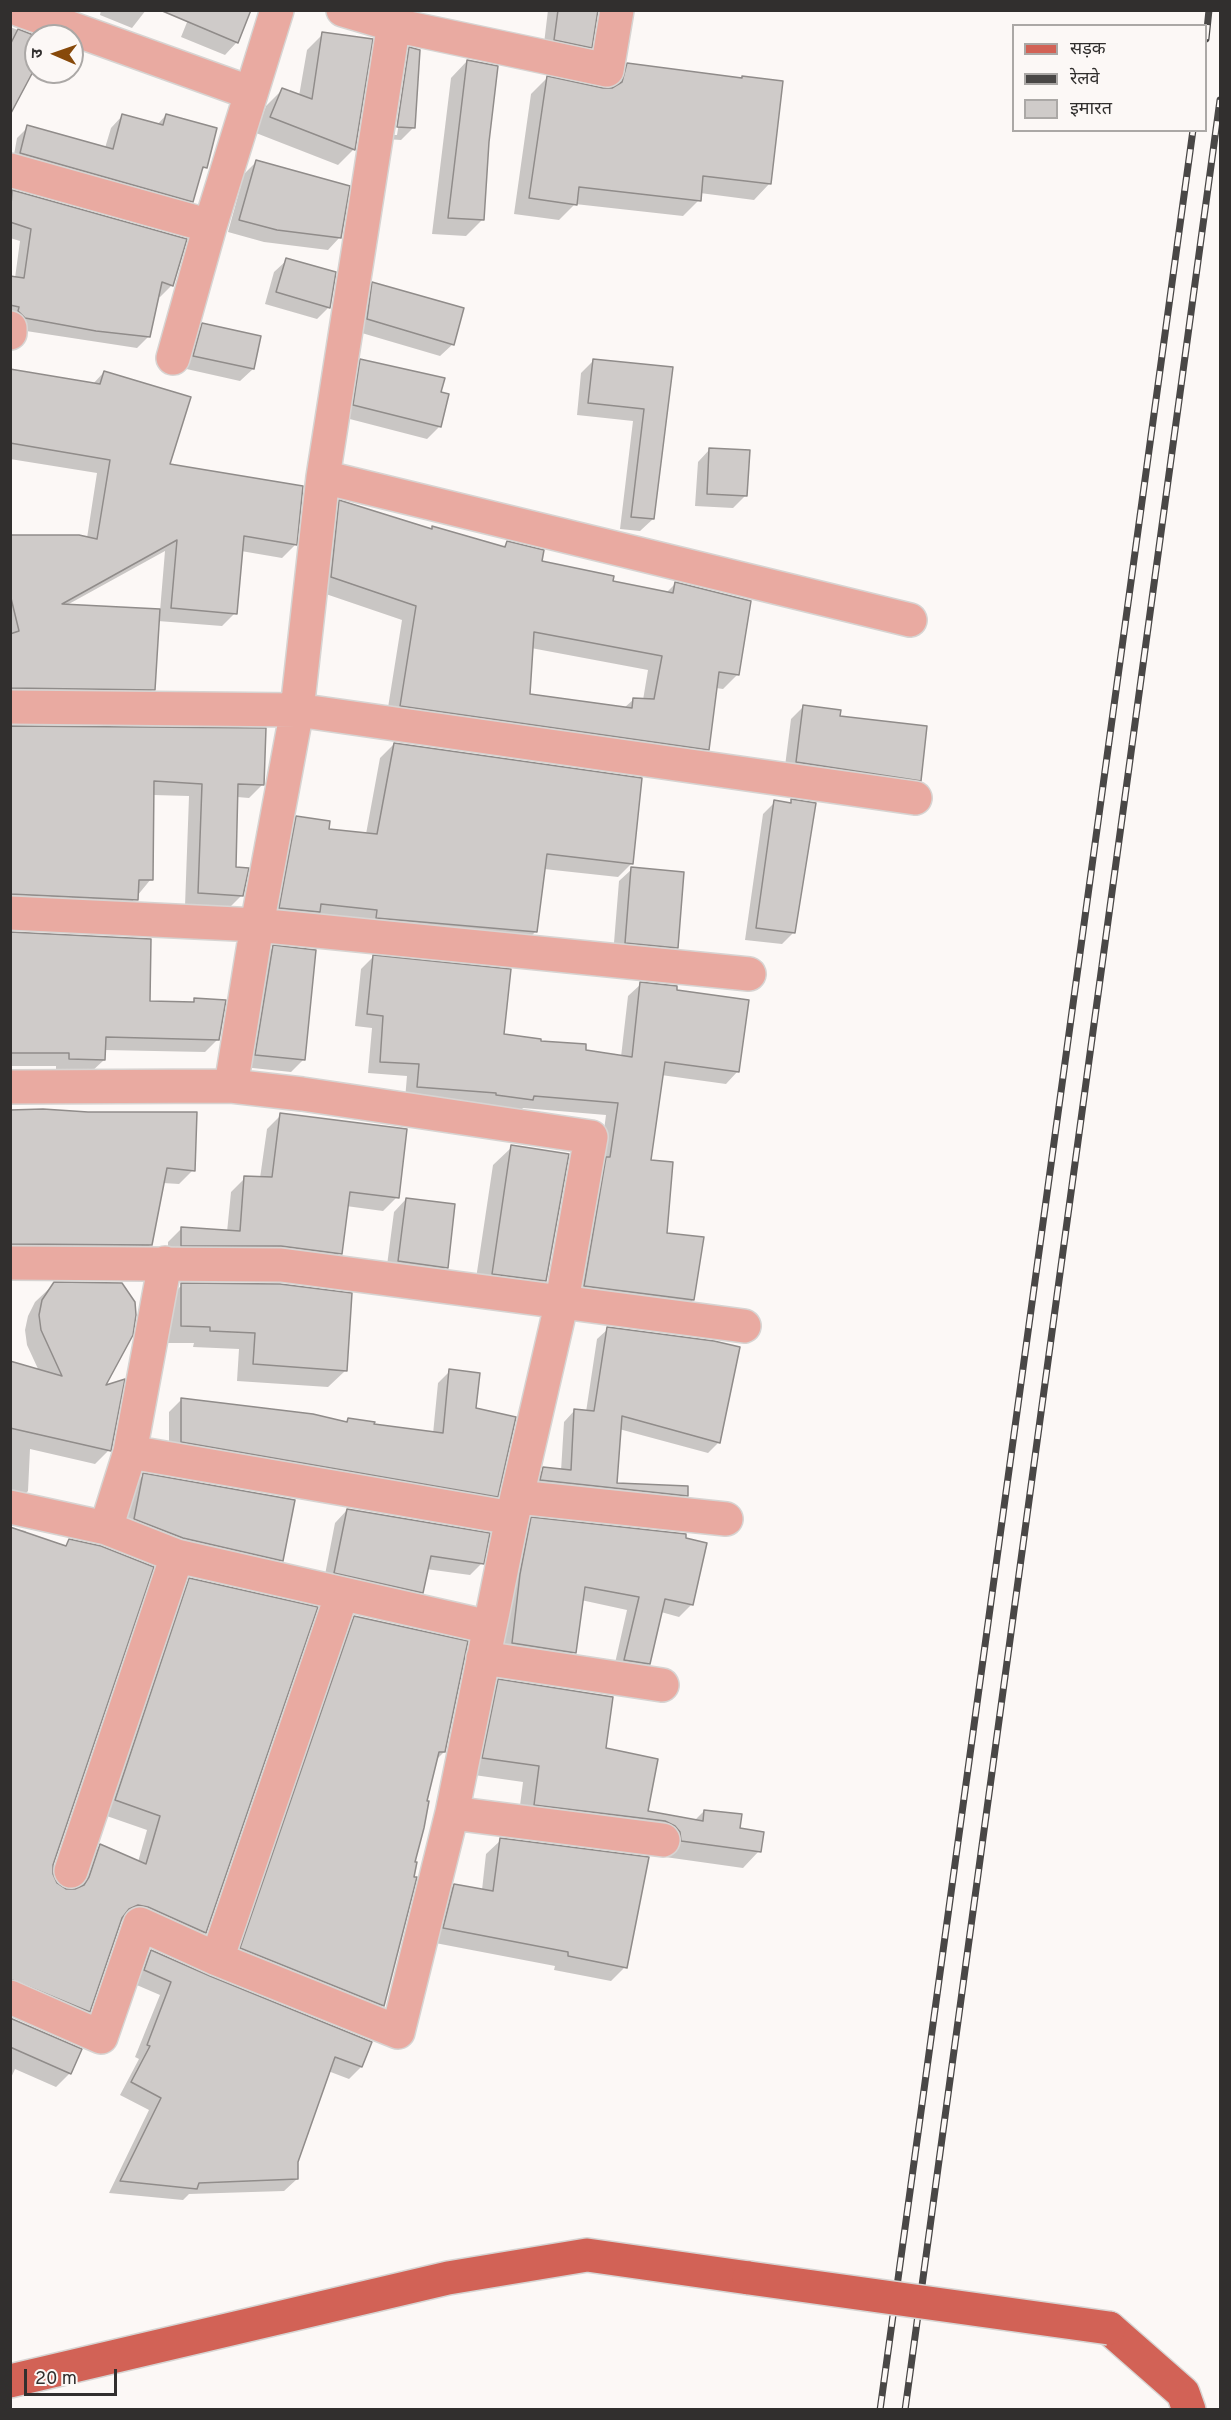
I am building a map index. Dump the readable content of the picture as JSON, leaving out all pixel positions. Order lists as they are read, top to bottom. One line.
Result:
{"legend":["सड़क","रेलवे","इमारत"],"scale_bar":"20 m","north":"left"}
